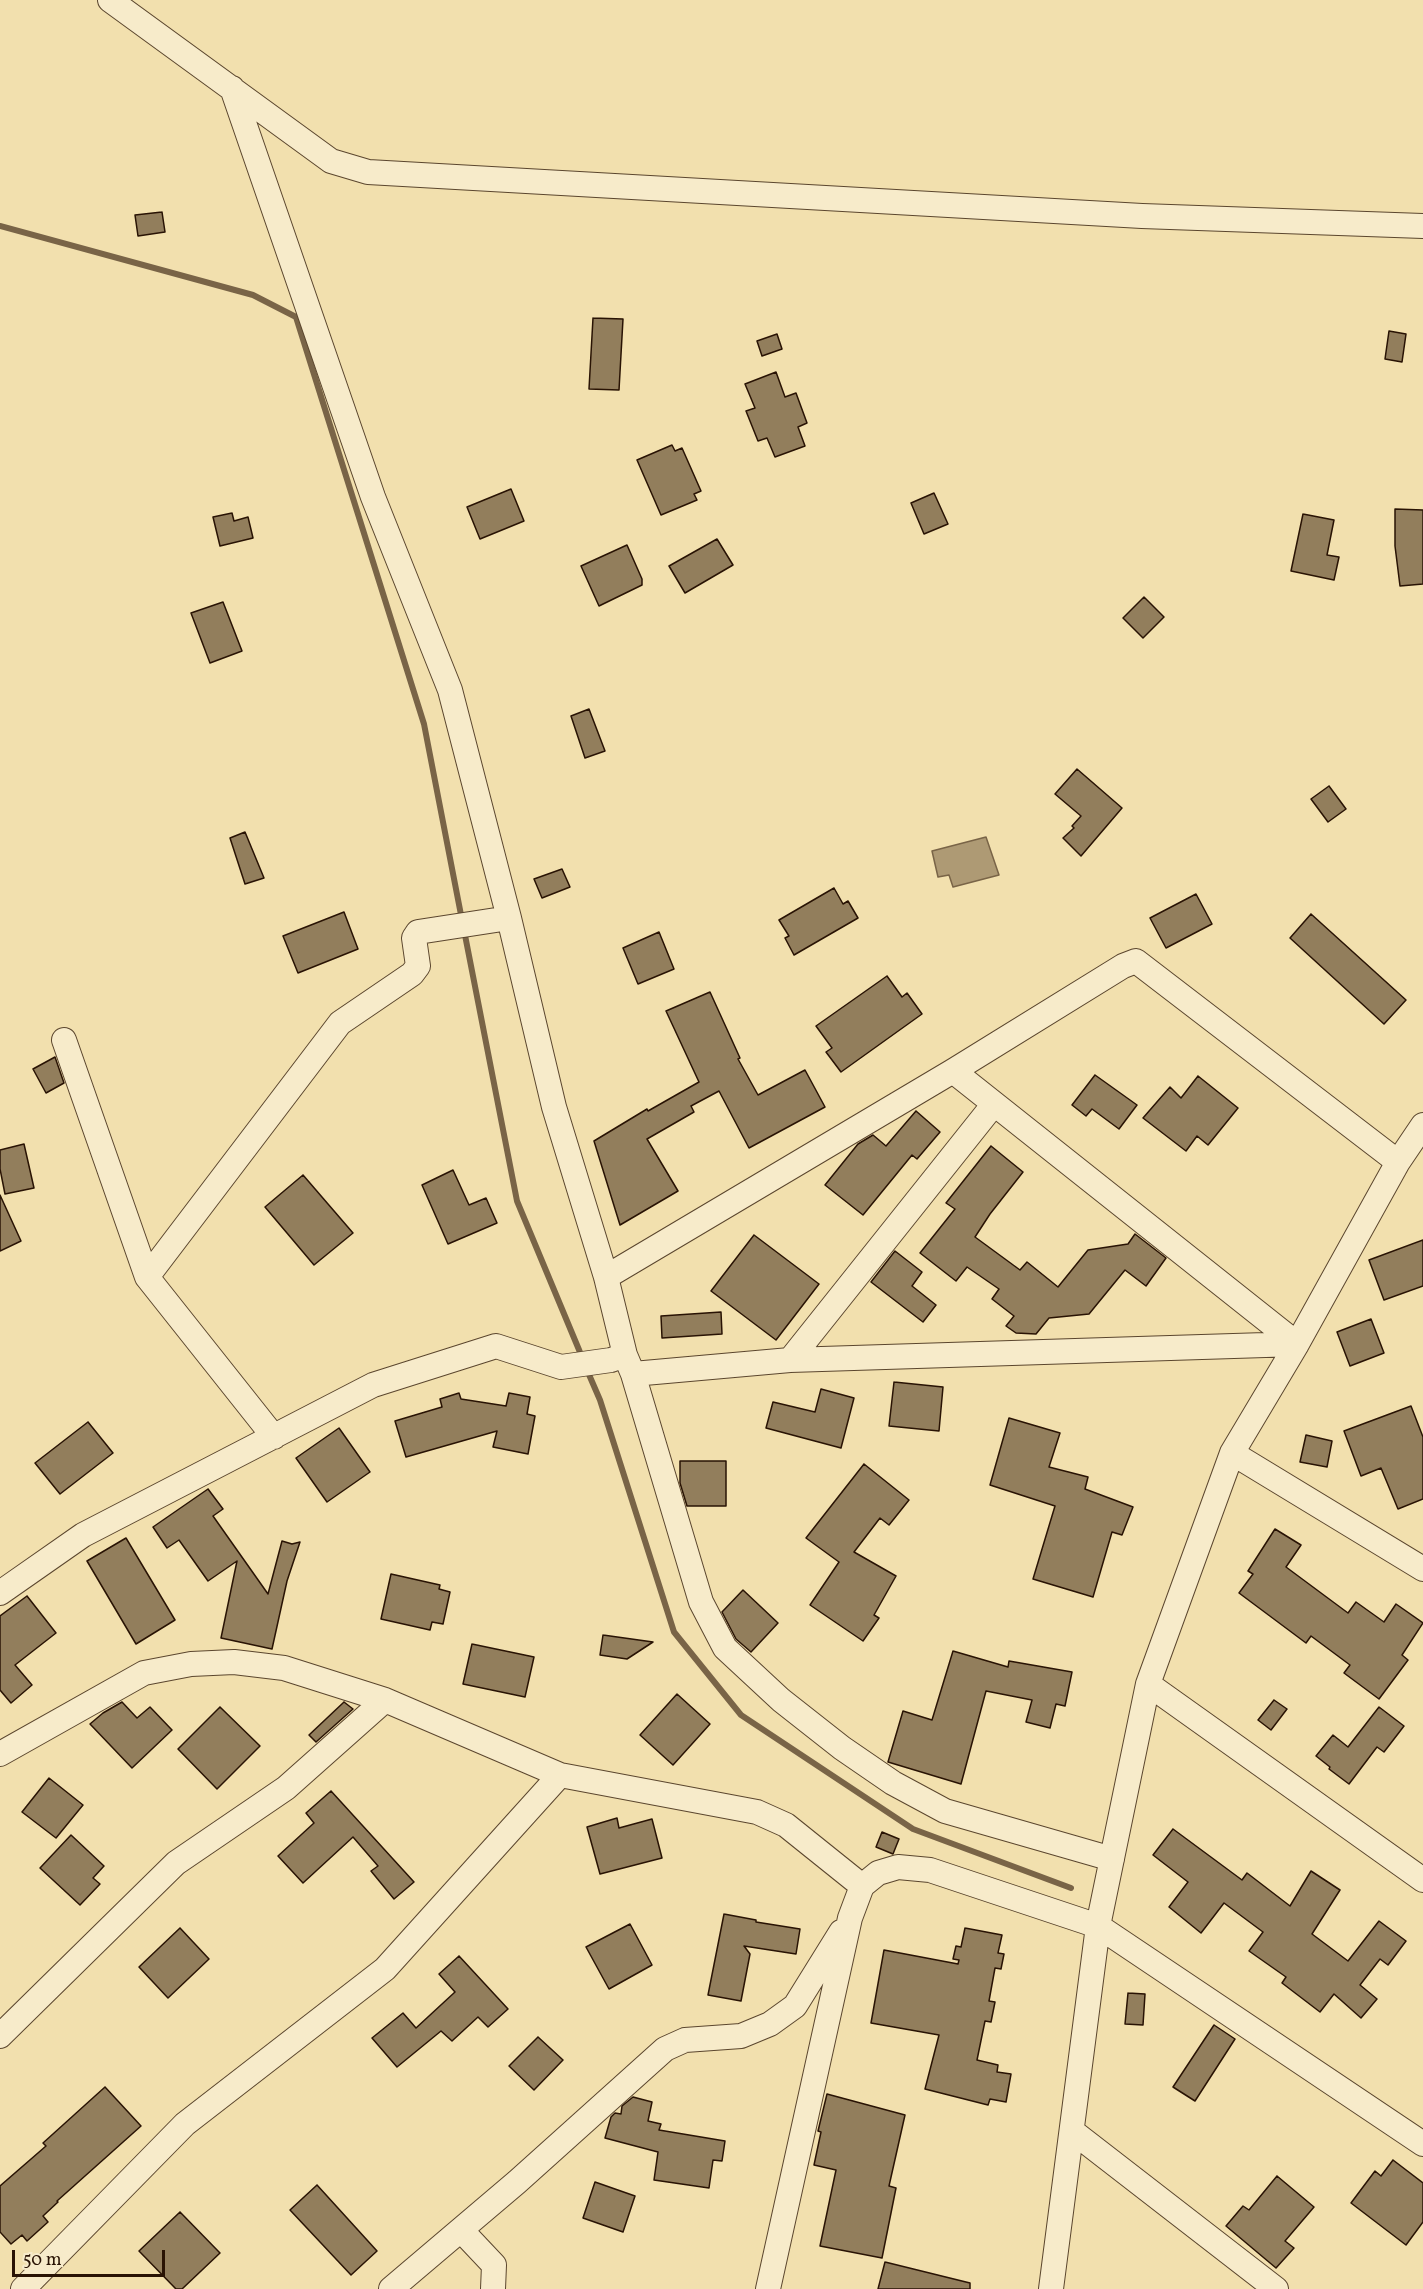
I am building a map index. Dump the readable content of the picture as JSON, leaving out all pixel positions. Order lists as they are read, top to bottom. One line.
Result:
{"scale_bar":"50 m"}
